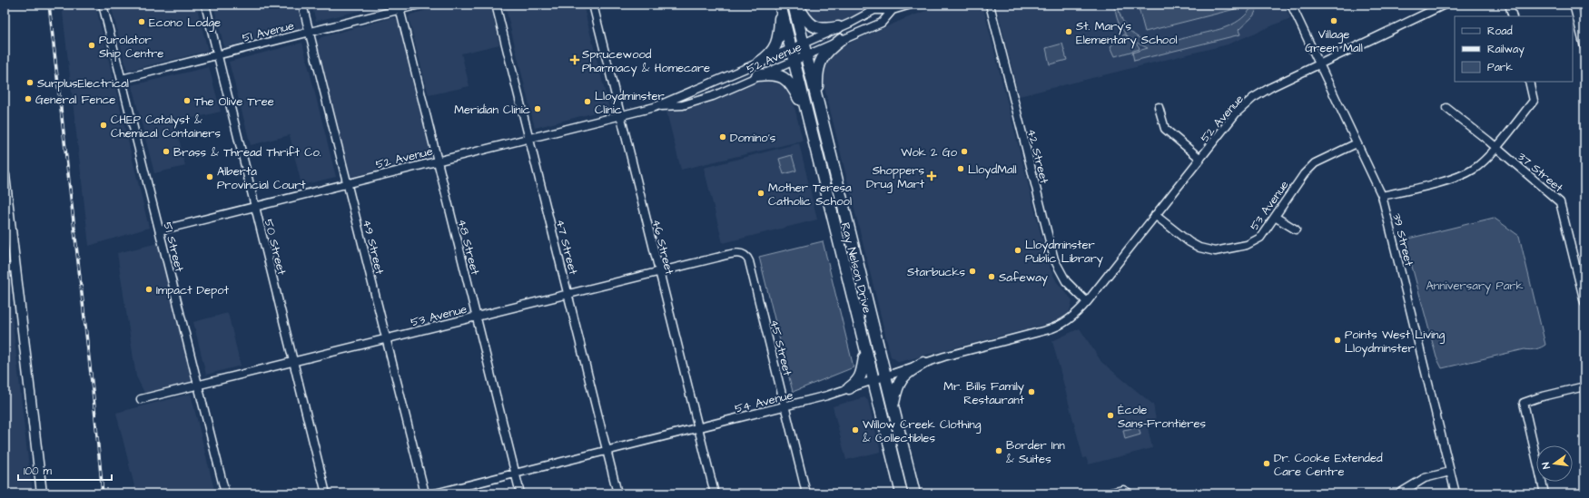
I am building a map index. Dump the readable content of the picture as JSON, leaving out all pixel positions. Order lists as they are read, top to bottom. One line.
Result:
{"streets":{"highway":["Ray Nelson Drive"],"street":["51 Avenue","52 Avenue","42 Street","37 Street","53 Avenue","39 Street","51 Street","50 Street","49 Street","48 Street","47 Street","46 Street","45 Street","54 Avenue"]},"crossings":[["51 Avenue","51 Street"],["51 Avenue","50 Street"],["51 Avenue","49 Street"],["51 Avenue","48 Street"],["52 Avenue","42 Street"],["52 Avenue","53 Avenue"],["52 Avenue","39 Street"],["52 Avenue","51 Street"],["52 Avenue","50 Street"],["52 Avenue","49 Street"],["52 Avenue","48 Street"],["52 Avenue","47 Street"],["52 Avenue","46 Street"],["52 Avenue","Ray Nelson Drive"],["52 Avenue","54 Avenue"],["42 Street","54 Avenue"],["53 Avenue","39 Street"],["53 Avenue","51 Street"],["53 Avenue","50 Street"],["53 Avenue","49 Street"],["53 Avenue","48 Street"],["53 Avenue","47 Street"],["53 Avenue","46 Street"],["53 Avenue","45 Street"],["48 Street","54 Avenue"],["47 Street","54 Avenue"],["46 Street","54 Avenue"],["Ray Nelson Drive","54 Avenue"],["45 Street","54 Avenue"]],"parks":["Anniversary Park"],"places":{"other":["Village Green Mall","Econo Lodge","St. Mary's Elementary School","Purolator Ship Centre","SurplusElectrical","General Fence","The Olive Tree","Lloydminster Clinic","Meridian Clinic","CHEP Catalyst & Chemical Containers","Domino's","Brass & Thread Thrift Co.","Wok 2 Go","LloydMall","Alberta Provincial Court","Mother Teresa Catholic School","Lloydminster Public Library","Starbucks","Safeway","Impact Depot","Points West Living Lloydminster","Mr. Bills Family Restaurant","École Sans-Frontières","Willow Creek Clothing & Collectibles","Border Inn & Suites","Dr. Cooke Extended Care Centre"],"health":["Sprucewood Pharmacy & Homecare","Shoppers Drug Mart"]},"legend":["Road","Railway","Park"],"scale_bar":"100 m","north":"left"}
